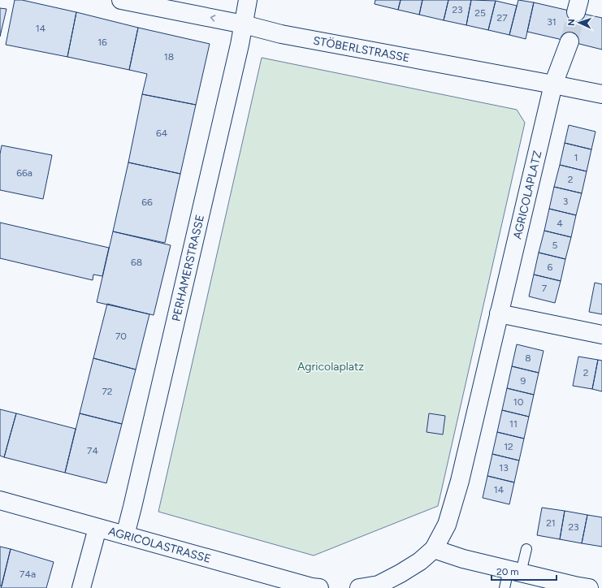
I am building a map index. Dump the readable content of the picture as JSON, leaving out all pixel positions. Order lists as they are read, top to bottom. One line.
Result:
{"streets":{"street":["STÖBERLSTRASSE","AGRICOLAPLATZ","PERHAMERSTRASSE","AGRICOLASTRASSE"]},"crossings":[["STÖBERLSTRASSE","AGRICOLAPLATZ"],["STÖBERLSTRASSE","PERHAMERSTRASSE"],["PERHAMERSTRASSE","AGRICOLASTRASSE"]],"parks":["Agricolaplatz"],"house_numbers":["23","25","27","31","14","16","18","64","1","66a","2","3","66","4","5","68","6","7","70","8","2","9","72","10","11","12","74","13","14","21","23","74a"],"scale_bar":"20 m","north":"left"}
